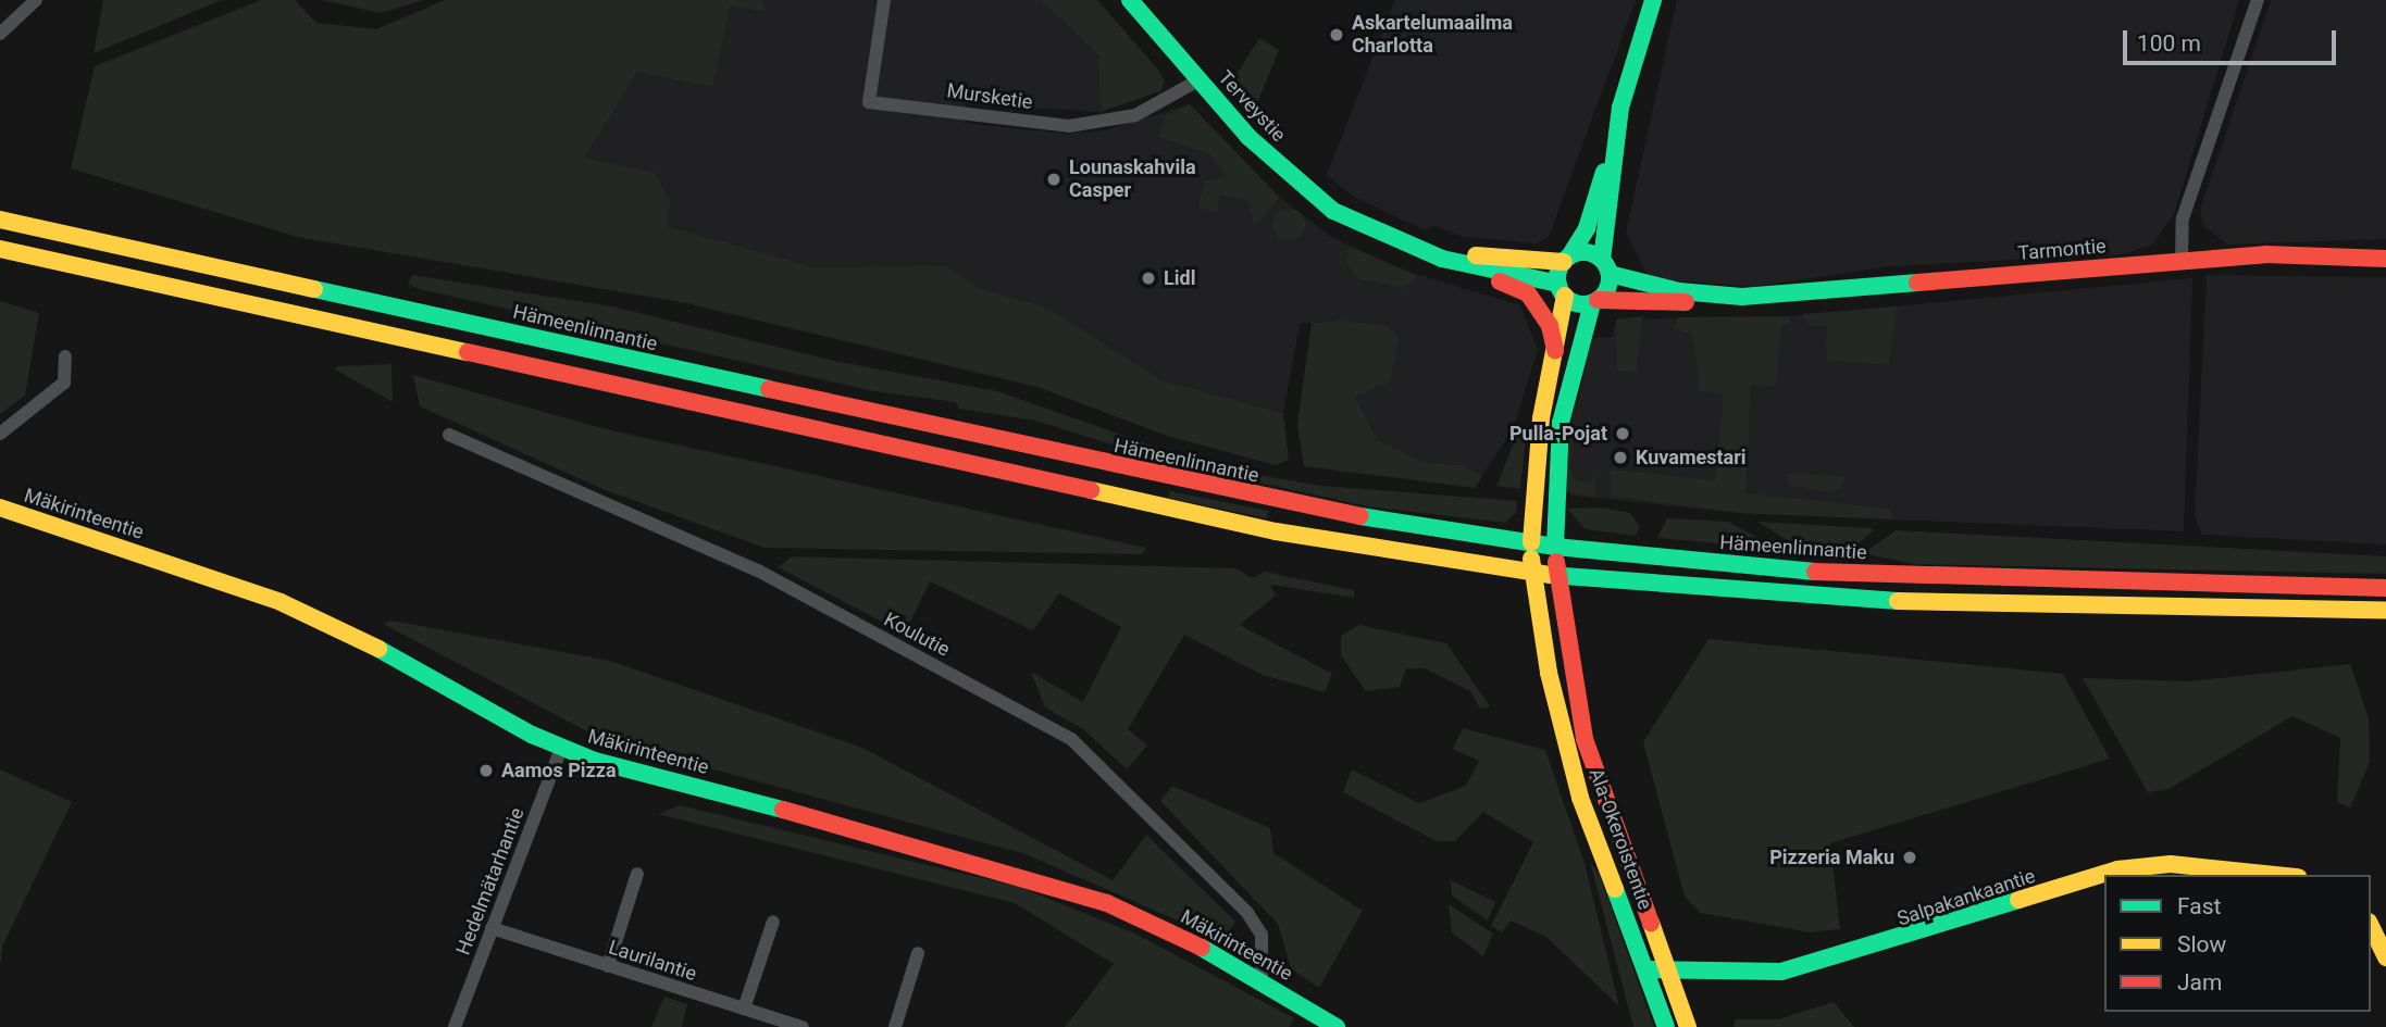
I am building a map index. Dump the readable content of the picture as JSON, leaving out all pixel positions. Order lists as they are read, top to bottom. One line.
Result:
{"streets":{"main road":["Terveystie","Tarmontie","Hämeenlinnantie","Mäkirinteentie","Ala-Okeroistentie","Salpakankaantie"],"street":["Mursketie","Koulutie","Hedelmätarhantie","Laurilantie"]},"crossings":[["Mursketie","Terveystie"],["Terveystie","Tarmontie"],["Terveystie","Ala-Okeroistentie"],["Tarmontie","Ala-Okeroistentie"],["Hämeenlinnantie","Ala-Okeroistentie"],["Mäkirinteentie","Koulutie"],["Mäkirinteentie","Hedelmätarhantie"],["Ala-Okeroistentie","Salpakankaantie"],["Hedelmätarhantie","Laurilantie"]],"places":["Askartelumaailma Charlotta","Lounaskahvila Casper","Lidl","Pulla-Pojat","Kuvamestari","Aamos Pizza","Pizzeria Maku"],"legend":["Fast","Slow","Jam"],"scale_bar":"100 m"}
